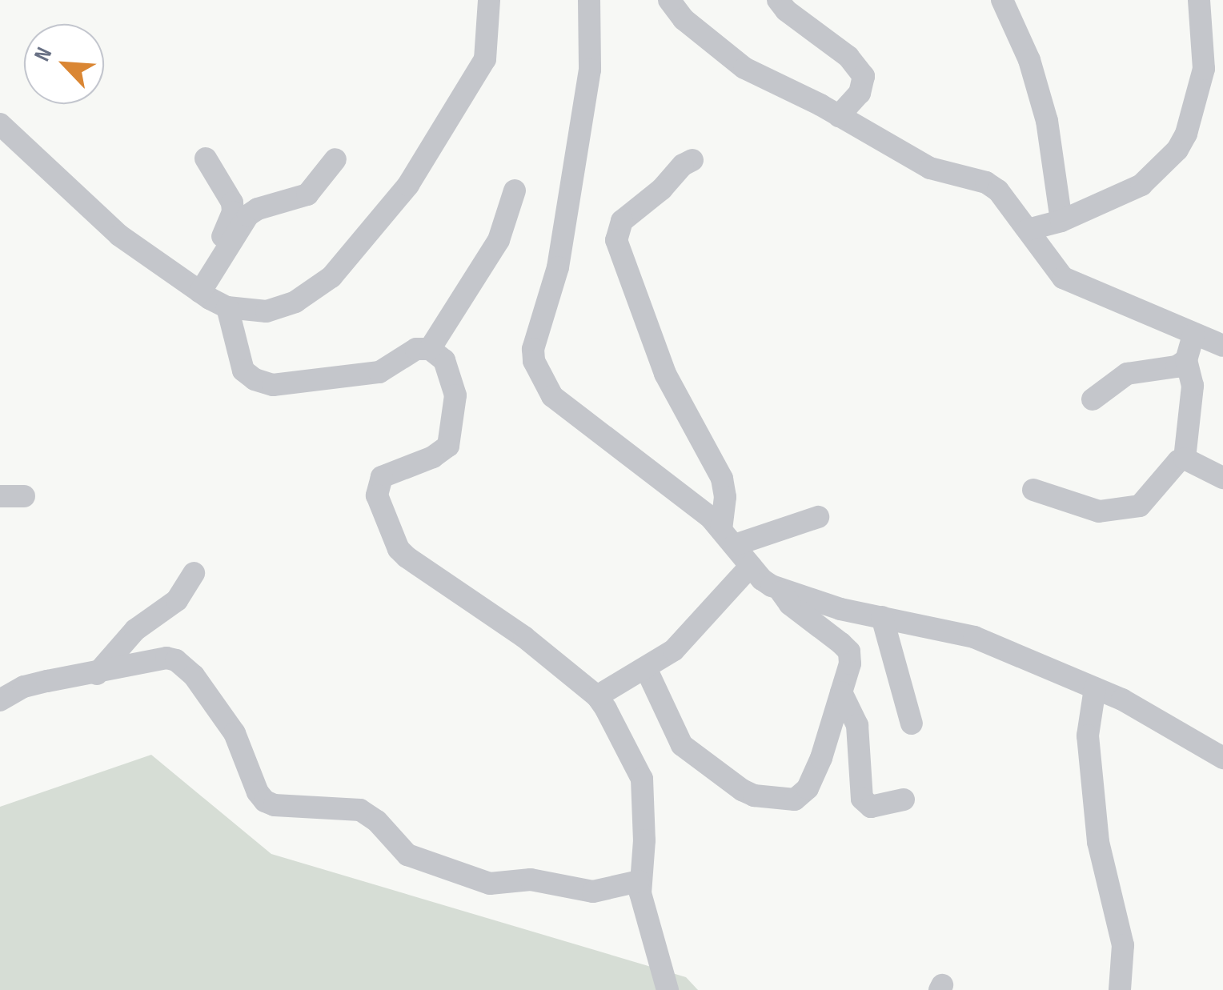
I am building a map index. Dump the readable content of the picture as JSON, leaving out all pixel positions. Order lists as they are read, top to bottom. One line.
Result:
{"north":"top left"}
